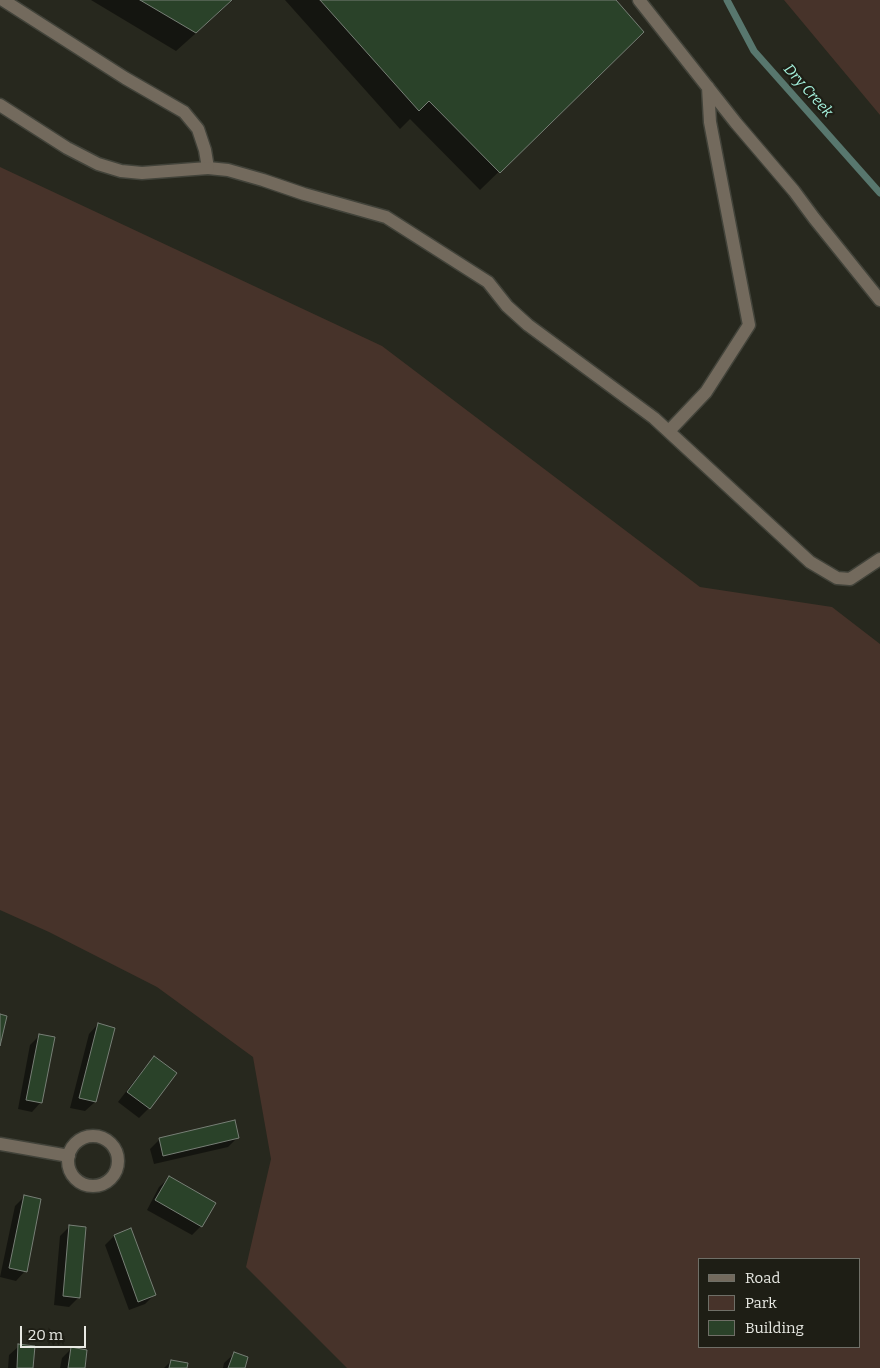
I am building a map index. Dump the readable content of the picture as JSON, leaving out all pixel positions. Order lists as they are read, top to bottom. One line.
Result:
{"water":["Dry Creek"],"legend":["Road","Park","Building"],"scale_bar":"20 m"}
